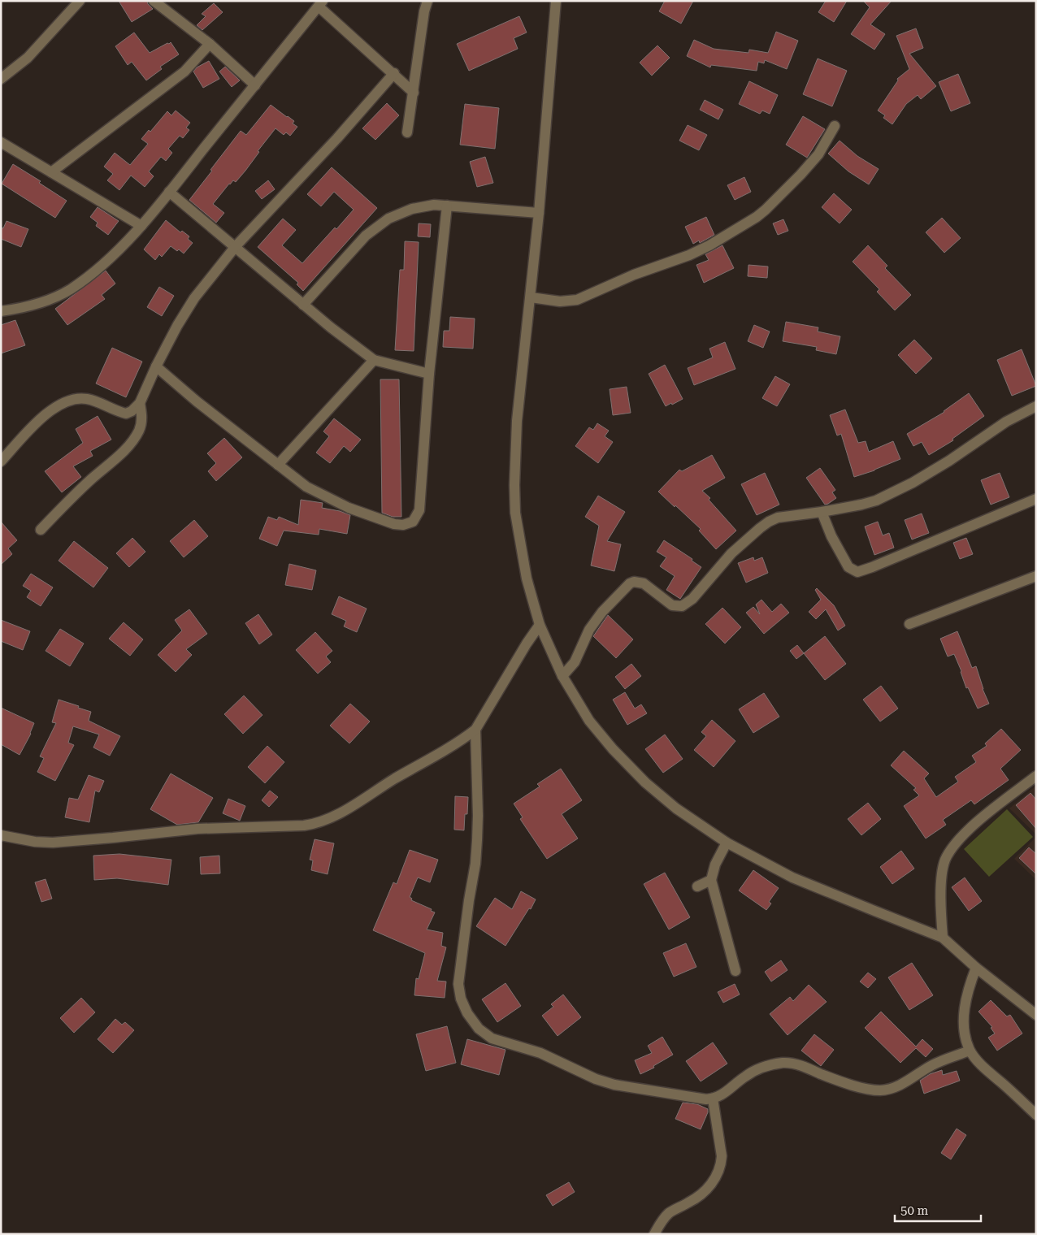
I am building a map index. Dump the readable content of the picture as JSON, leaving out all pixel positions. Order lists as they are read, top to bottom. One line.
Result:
{"scale_bar":"50 m"}
